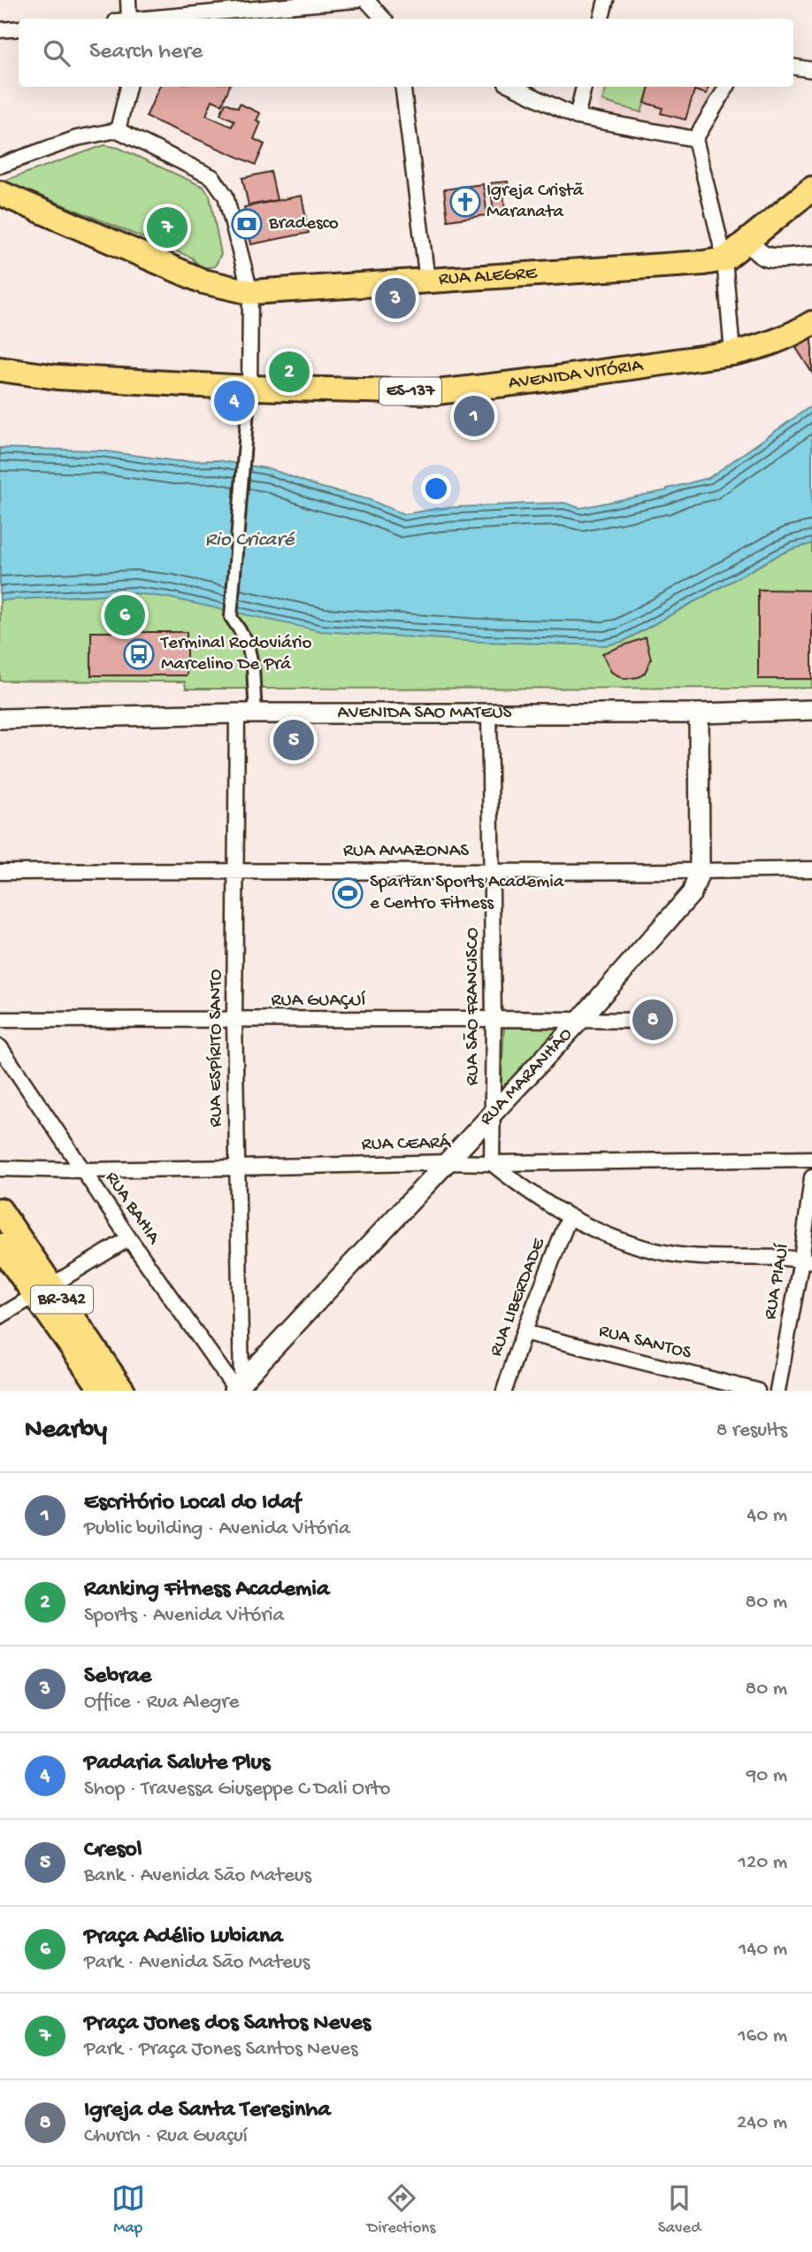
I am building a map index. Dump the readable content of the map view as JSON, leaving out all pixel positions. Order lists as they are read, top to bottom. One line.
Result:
{"streets":{"main road":["RUA ALEGRE","AVENIDA VITÓRIA","ES-137","BR-342"],"street":["AVENIDA SÃO MATEUS","RUA AMAZONAS","RUA GUAÇUÍ","RUA SÃO FRANCISCO","RUA ESPÍRITO SANTO","RUA MARANHÃO","RUA CEARÁ","RUA BAHIA","RUA PIAUÍ","RUA LIBERDADE","RUA SANTOS"]},"crossings":[["AVENIDA SÃO MATEUS","RUA SÃO FRANCISCO"],["AVENIDA SÃO MATEUS","RUA ESPÍRITO SANTO"],["AVENIDA SÃO MATEUS","RUA MARANHÃO"],["RUA AMAZONAS","RUA SÃO FRANCISCO"],["RUA AMAZONAS","RUA ESPÍRITO SANTO"],["RUA AMAZONAS","RUA MARANHÃO"],["RUA GUAÇUÍ","RUA SÃO FRANCISCO"],["RUA GUAÇUÍ","RUA ESPÍRITO SANTO"],["RUA GUAÇUÍ","RUA MARANHÃO"],["RUA SÃO FRANCISCO","RUA MARANHÃO"],["RUA SÃO FRANCISCO","RUA CEARÁ"],["RUA ESPÍRITO SANTO","RUA MARANHÃO"],["RUA ESPÍRITO SANTO","RUA CEARÁ"],["RUA ESPÍRITO SANTO","RUA BAHIA"],["RUA MARANHÃO","RUA CEARÁ"],["RUA MARANHÃO","RUA BAHIA"],["RUA CEARÁ","RUA BAHIA"],["RUA LIBERDADE","RUA SANTOS"]],"water":["Rio Cricaré"],"places":{"church":["Igreja Cristã Maranata"],"bank":["Bradesco"],"bus stop":["Terminal Rodoviário Marcelino De Prá"],"sports":["Spartan Sports Academia e Centro Fitness"]},"page":{"search":"Search here","pins":["7","3","2","4","1","6","5","8"],"heading":["Nearby","8 results"],"list":[{"mark":"1","name":"Escritório Local do Idaf","note":"Public building · Avenida Vitória","value":"40 m"},{"mark":"2","name":"Ranking Fitness Academia","note":"Sports · Avenida Vitória","value":"80 m"},{"mark":"3","name":"Sebrae","note":"Office · Rua Alegre","value":"80 m"},{"mark":"4","name":"Padaria Salute Plus","note":"Shop · Travessa Giuseppe C Dali Orto","value":"90 m"},{"mark":"5","name":"Cresol","note":"Bank · Avenida São Mateus","value":"120 m"},{"mark":"6","name":"Praça Adélio Lubiana","note":"Park · Avenida São Mateus","value":"140 m"},{"mark":"7","name":"Praça Jones dos Santos Neves","note":"Park · Praça Jones Santos Neves","value":"160 m"},{"mark":"8","name":"Igreja de Santa Teresinha","note":"Church · Rua Guaçuí","value":"240 m"}],"nav":["Map","Directions","Saved"]}}
